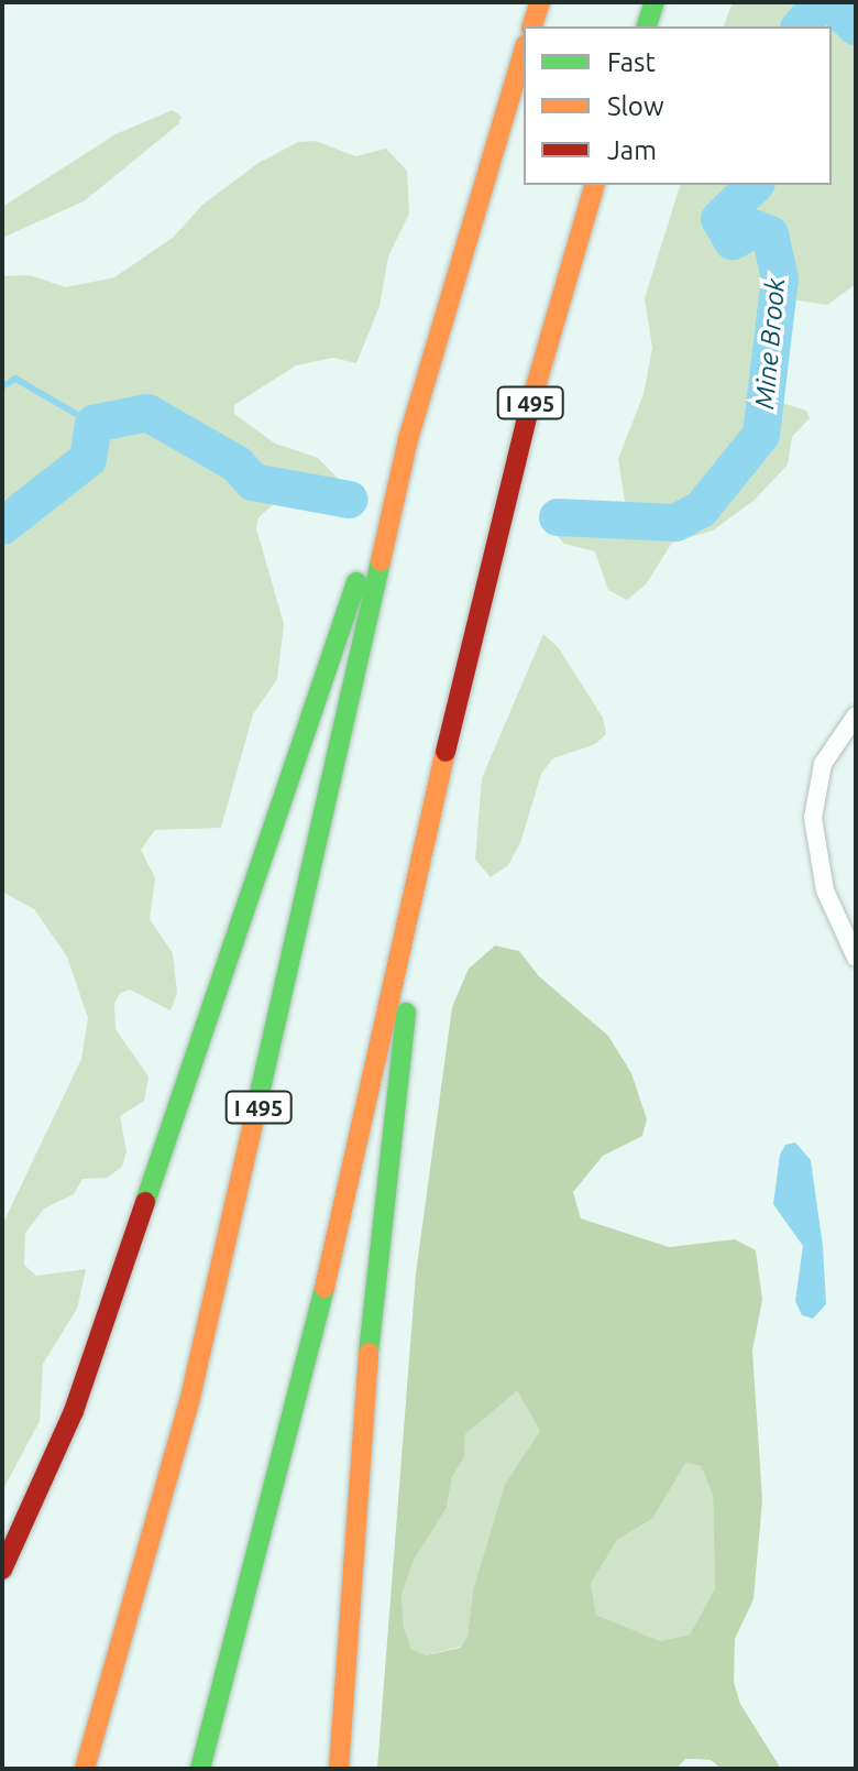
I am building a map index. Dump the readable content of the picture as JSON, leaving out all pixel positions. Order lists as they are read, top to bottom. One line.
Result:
{"streets":{"highway":["I 495"]},"water":["Mine Brook"],"legend":["Fast","Slow","Jam"]}
